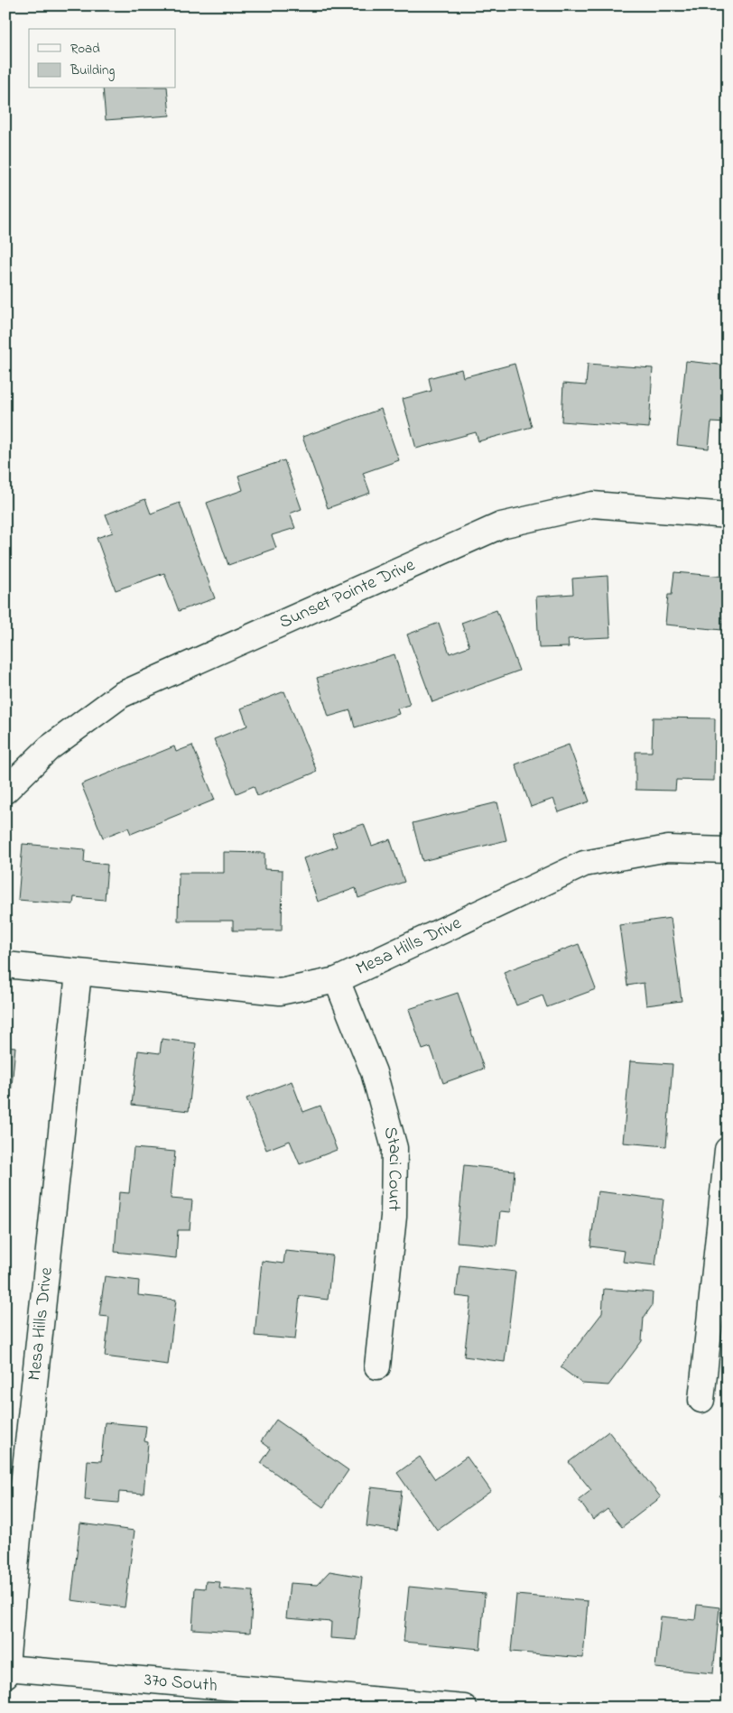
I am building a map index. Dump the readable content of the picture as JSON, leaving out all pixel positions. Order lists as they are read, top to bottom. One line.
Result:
{"streets":{"street":["Sunset Pointe Drive","Mesa Hills Drive","Staci Court","370 South"]},"crossings":[["Mesa Hills Drive","Staci Court"],["Mesa Hills Drive","370 South"]],"legend":["Road","Building"]}
